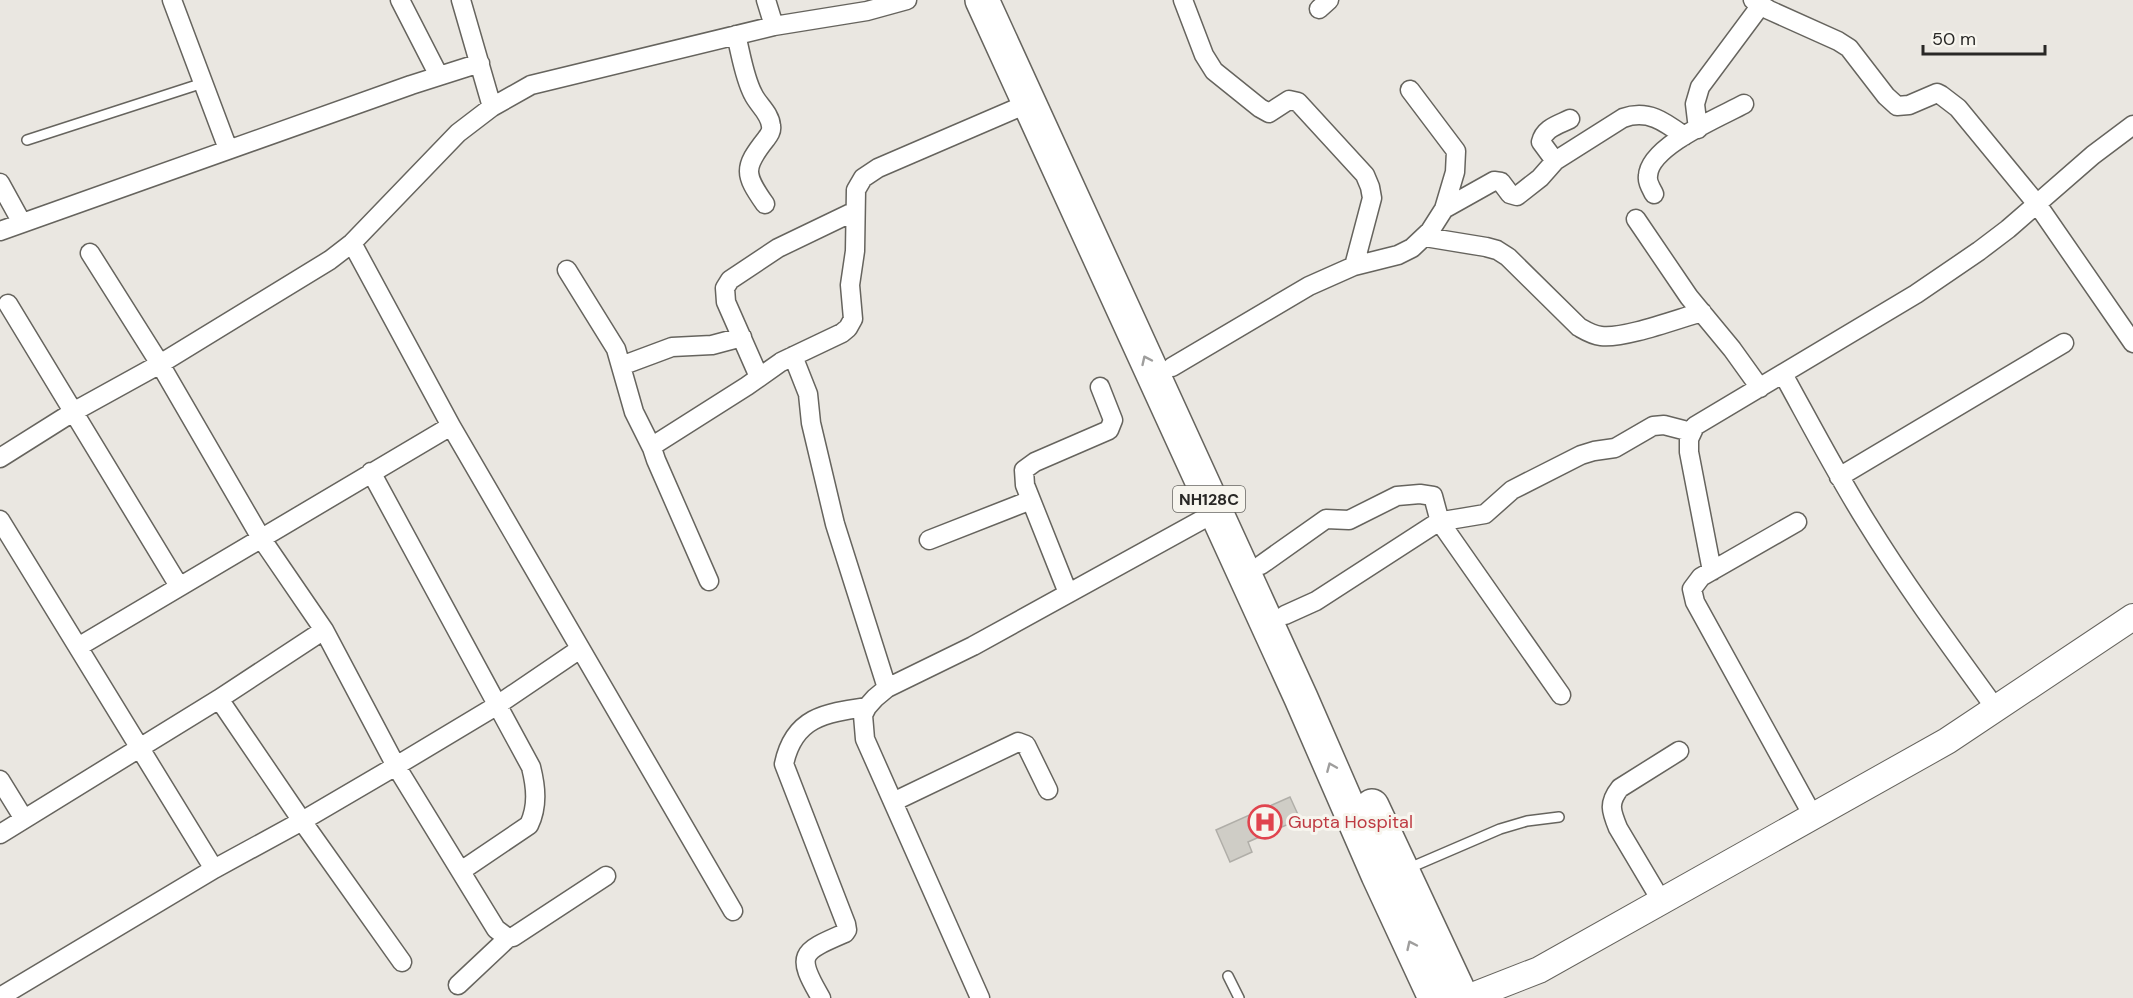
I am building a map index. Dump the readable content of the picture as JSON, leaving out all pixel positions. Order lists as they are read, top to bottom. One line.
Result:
{"streets":{"highway":["NH128C"]},"places":{"hospital":["Gupta Hospital"]},"scale_bar":"50 m"}
